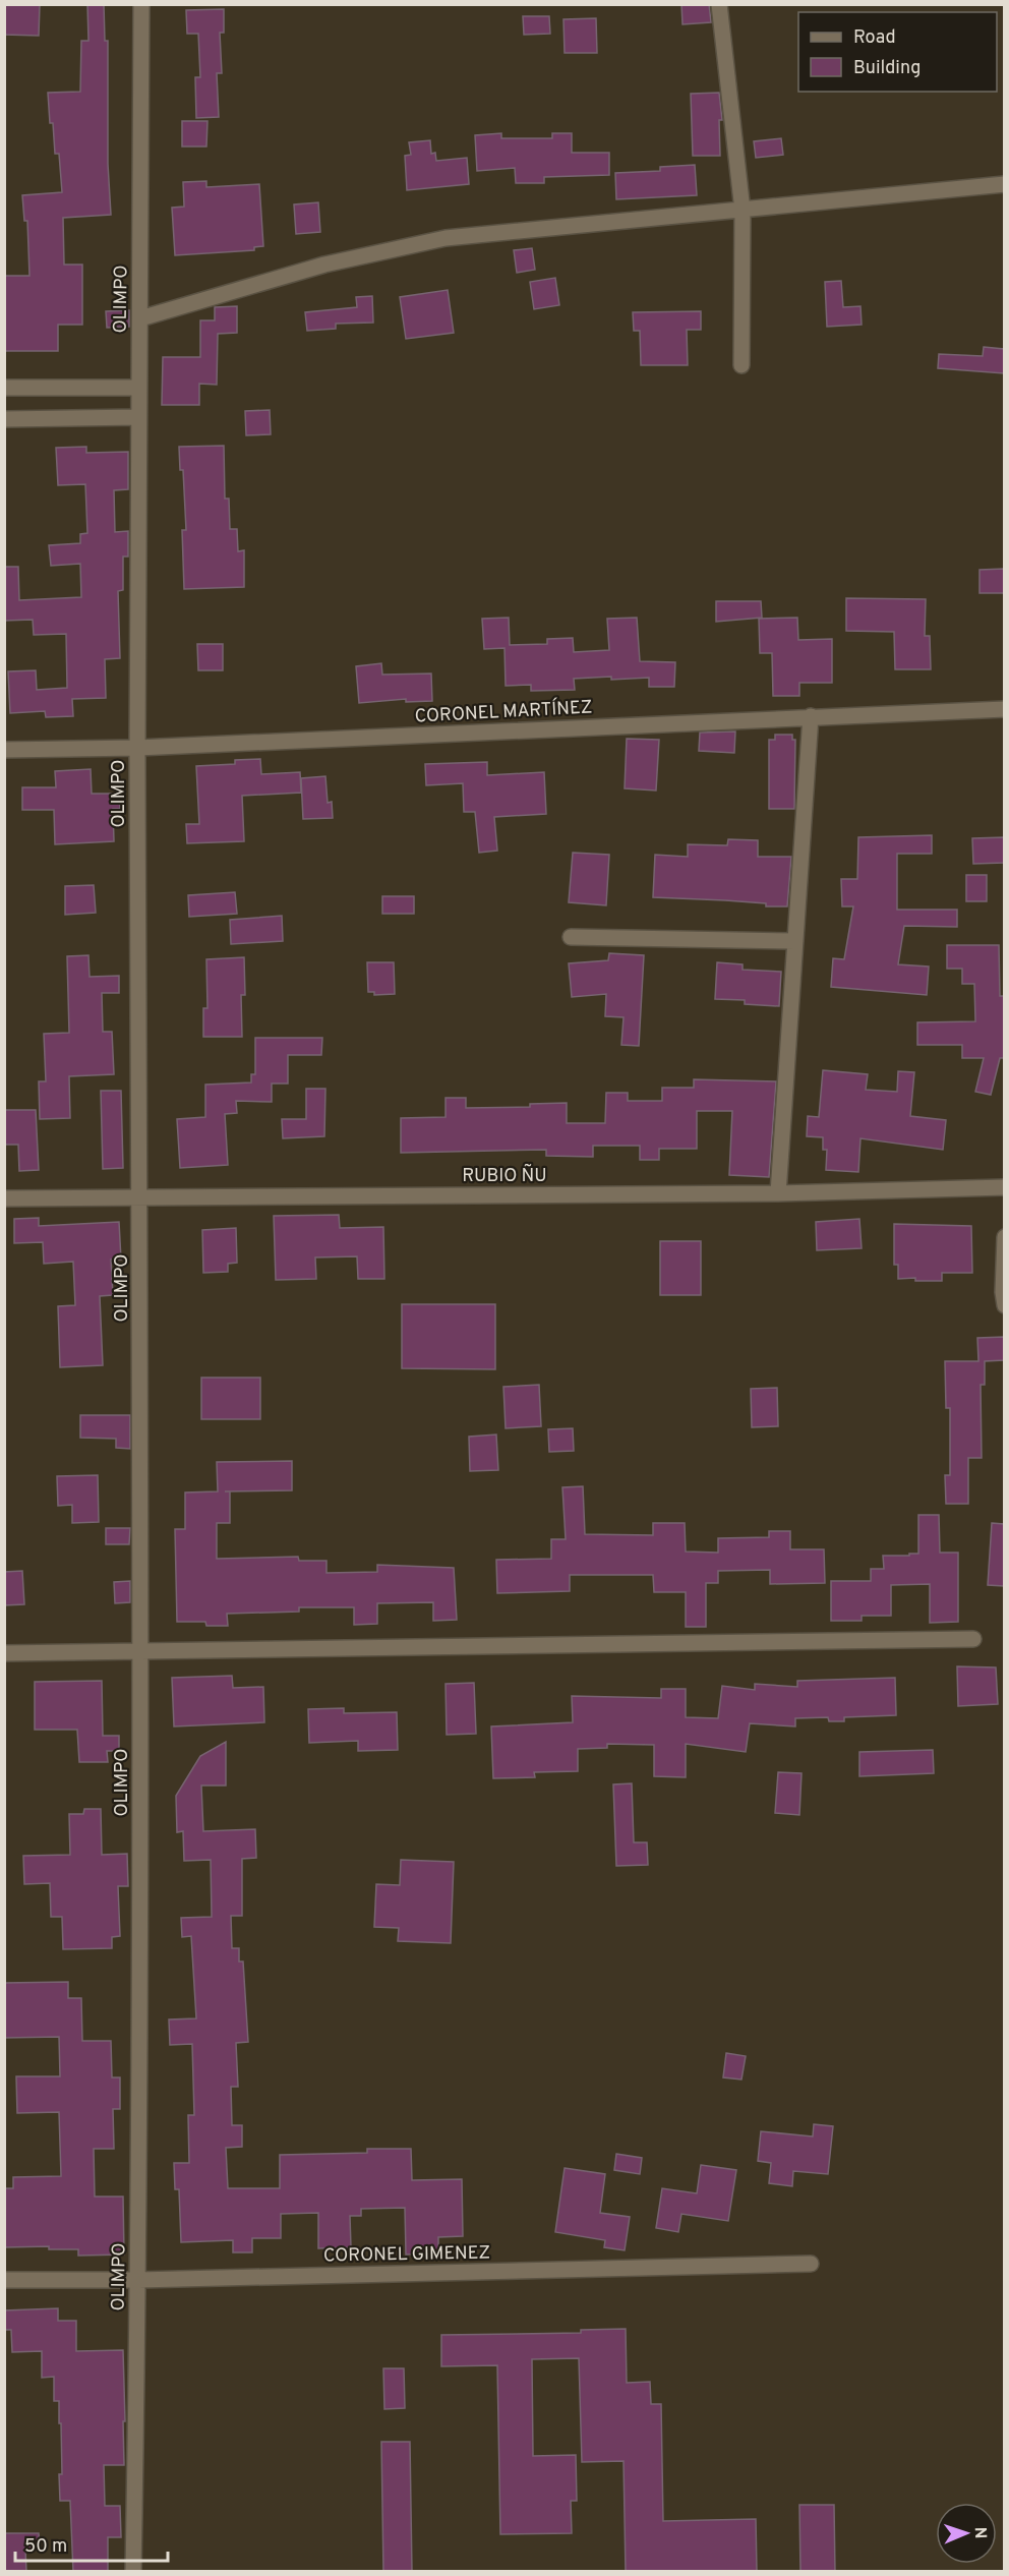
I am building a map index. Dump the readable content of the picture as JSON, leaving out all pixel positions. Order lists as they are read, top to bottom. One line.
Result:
{"streets":{"street":["OLIMPO","CORONEL MARTÍNEZ","RUBIO ÑU","CORONEL GIMENEZ"]},"crossings":[["OLIMPO","CORONEL MARTÍNEZ"],["OLIMPO","RUBIO ÑU"],["OLIMPO","CORONEL GIMENEZ"]],"legend":["Road","Building"],"scale_bar":"50 m","north":"right"}
